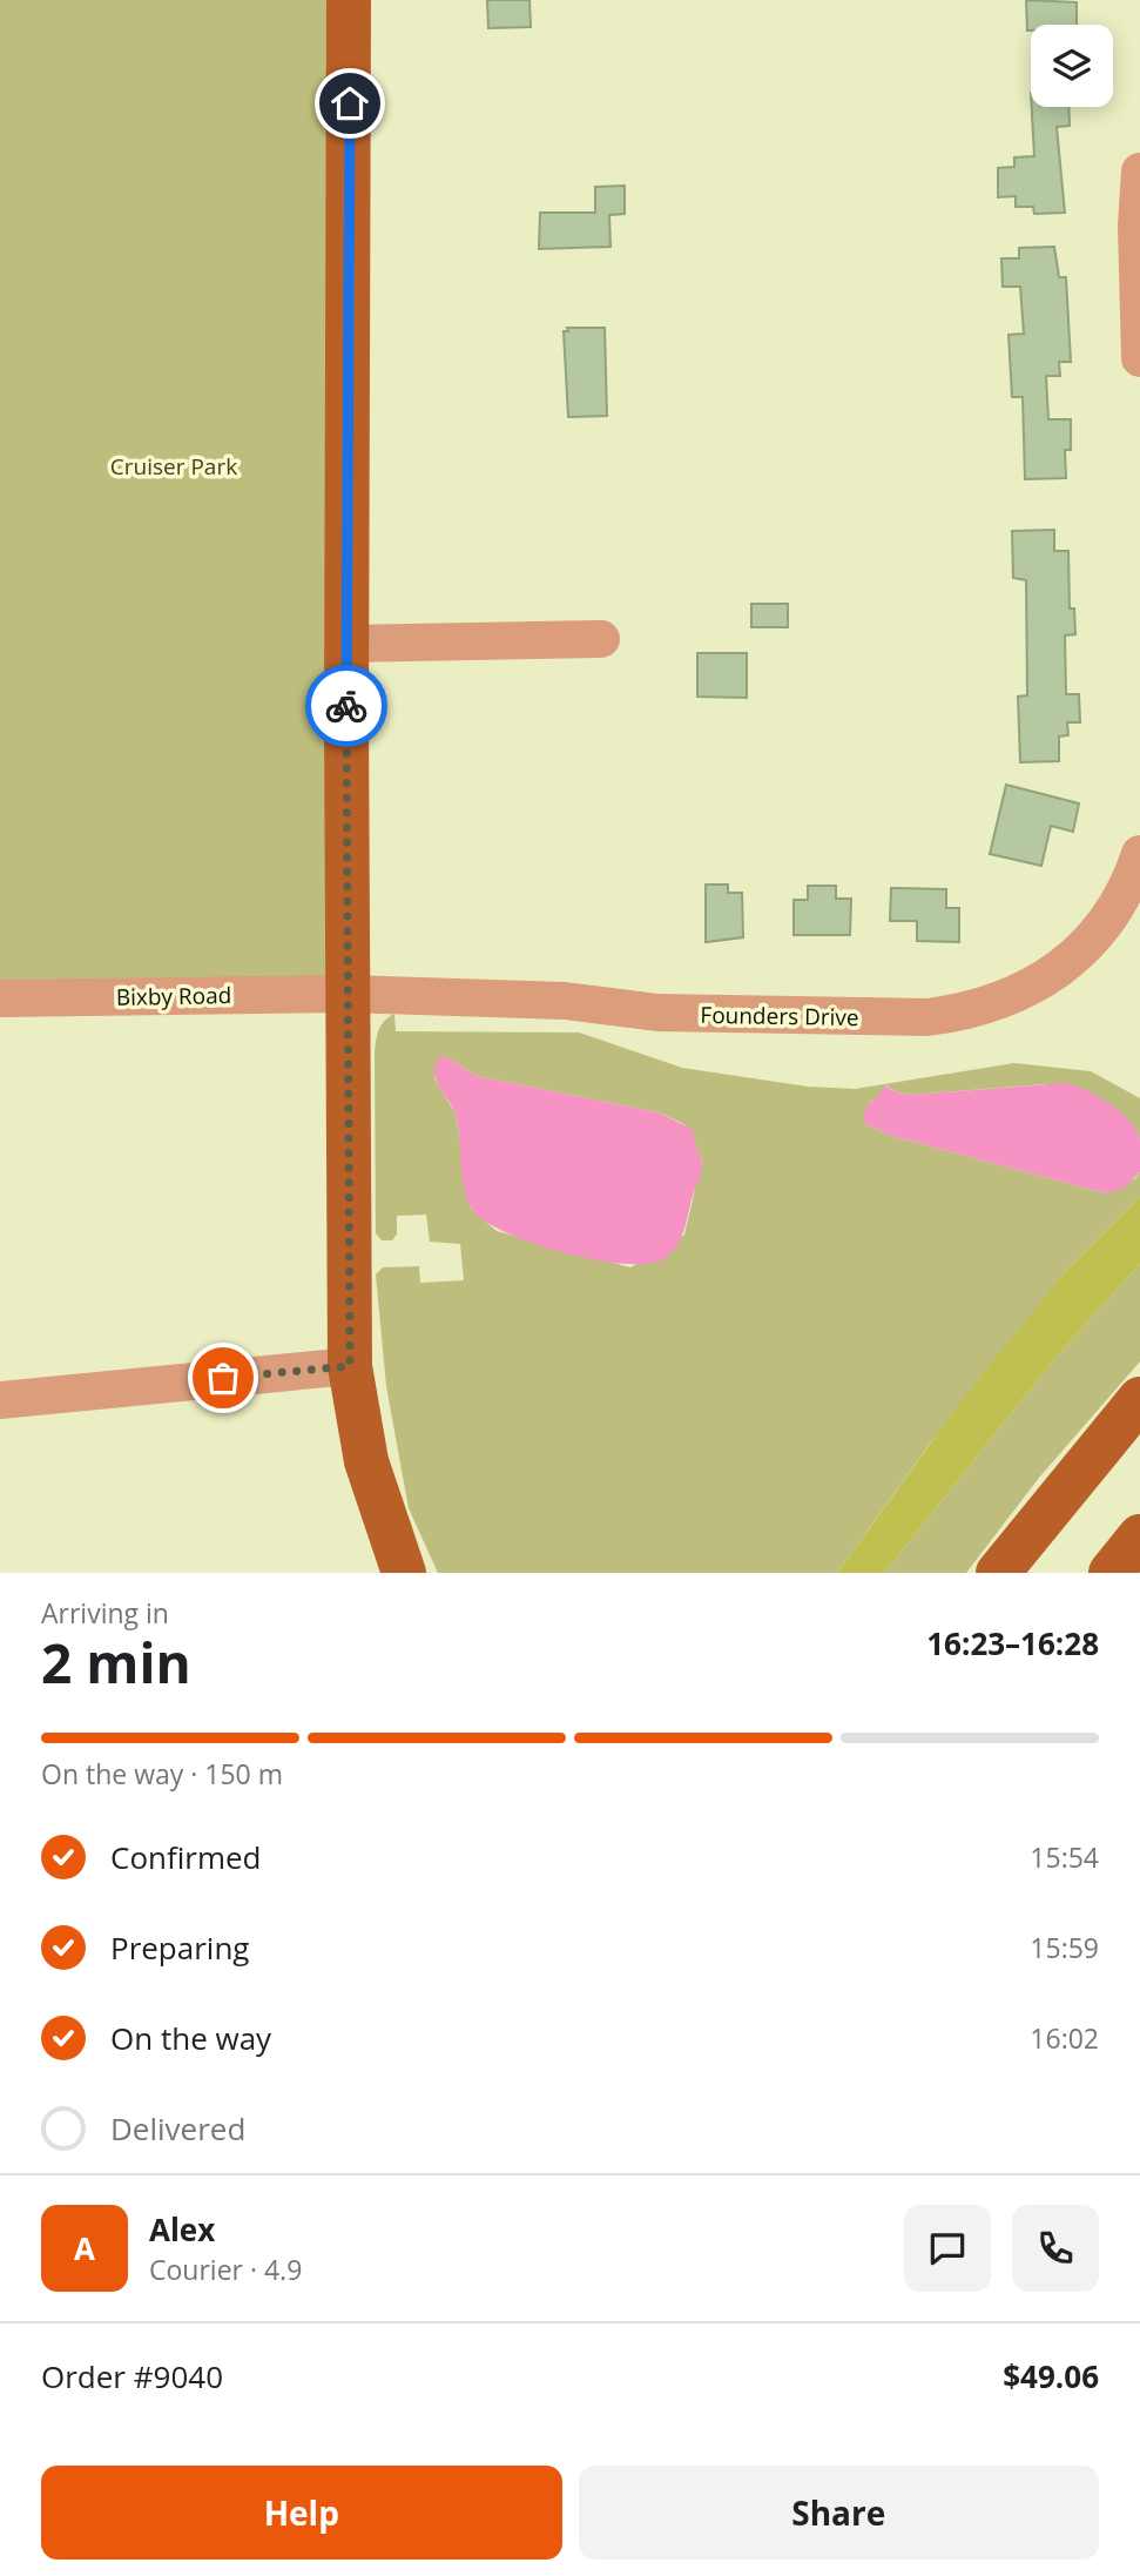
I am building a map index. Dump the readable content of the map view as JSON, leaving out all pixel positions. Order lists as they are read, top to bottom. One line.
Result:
{"streets":{"street":["Bixby Road","Founders Drive"]},"crossings":[["Bixby Road","Founders Drive"]],"parks":["Cruiser Park"],"page":{"heading":["2 min","Arriving in","16:23–16:28"],"panel":["Alex","Courier · 4.9","Order #9040","$49.06"],"bar":"On the way · 150 m","list":[["Confirmed","15:54"],["Preparing","15:59"],["On the way","16:02"],"Delivered"],"round":"A","buttons":["Help","Share"]}}
